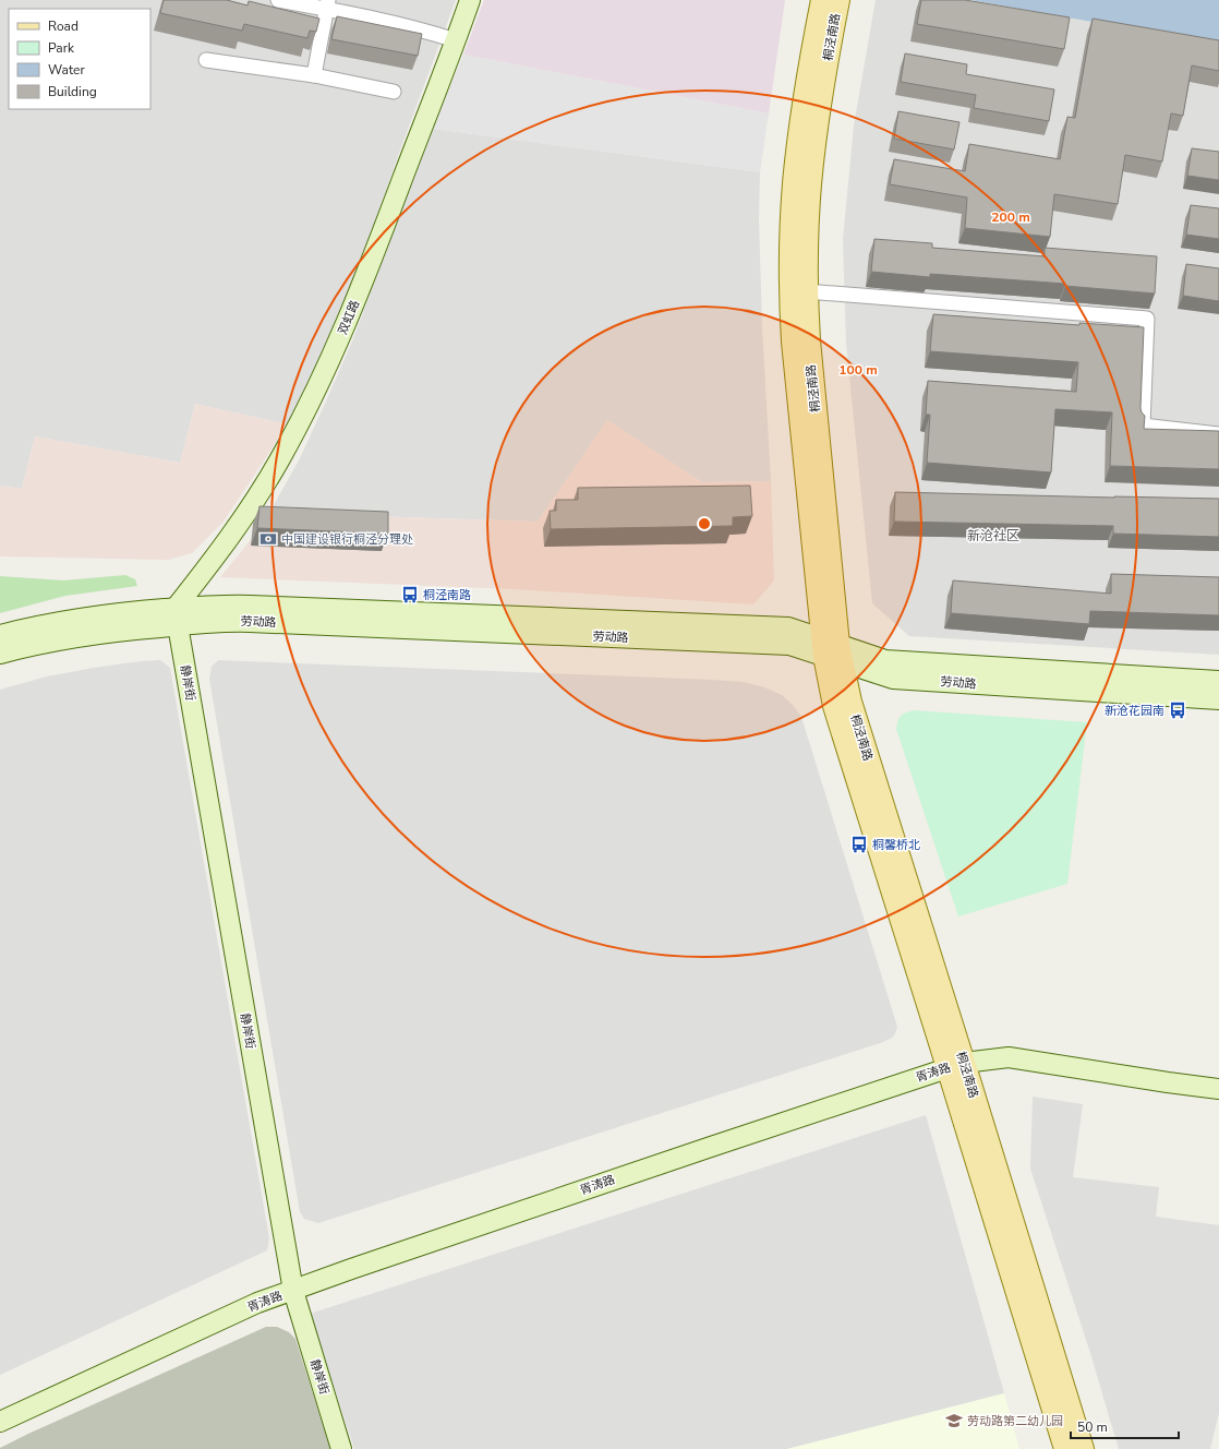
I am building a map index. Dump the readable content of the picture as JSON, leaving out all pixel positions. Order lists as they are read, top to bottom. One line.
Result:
{"streets":{"main road":["桐泾南路"],"street":["双虹路","劳动路","静岸街","胥涛路"]},"crossings":[["桐泾南路","劳动路"],["桐泾南路","胥涛路"],["双虹路","劳动路"],["双虹路","静岸街"],["劳动路","静岸街"],["静岸街","胥涛路"]],"districts":["新沧社区"],"places":{"bank":["中国建设银行桐泾分理处"],"bus stop":["桐泾南路","新沧花园南","桐馨桥北"],"school or university":["劳动路第二幼儿园"]},"legend":["Road","Park","Water","Building"],"scale_bar":"50 m","rings":["200 m","100 m"]}
